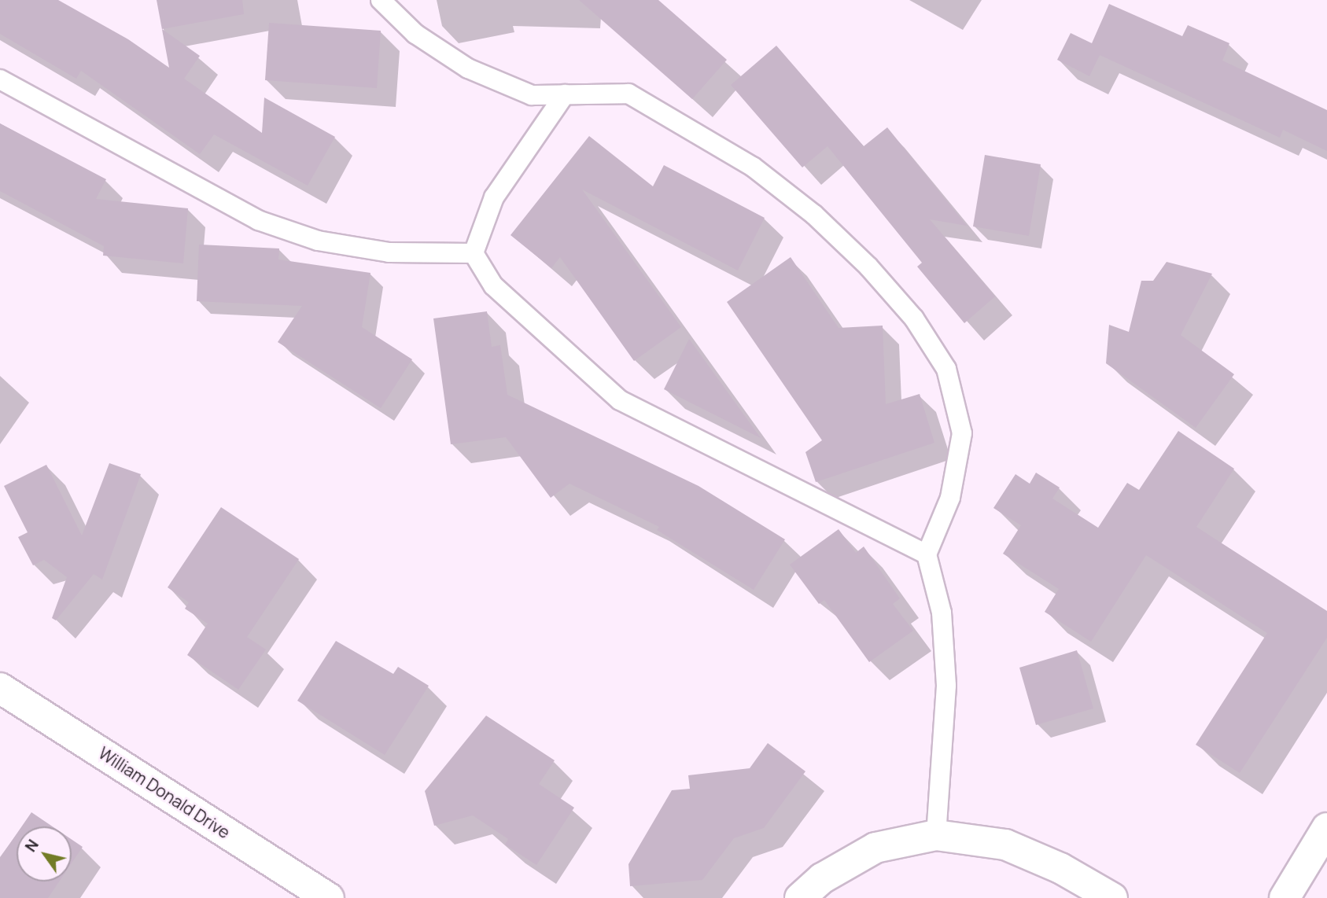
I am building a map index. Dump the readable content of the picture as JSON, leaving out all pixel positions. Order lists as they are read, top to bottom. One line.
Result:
{"streets":{"main road":["William Donald Drive"]},"north":"top left"}
